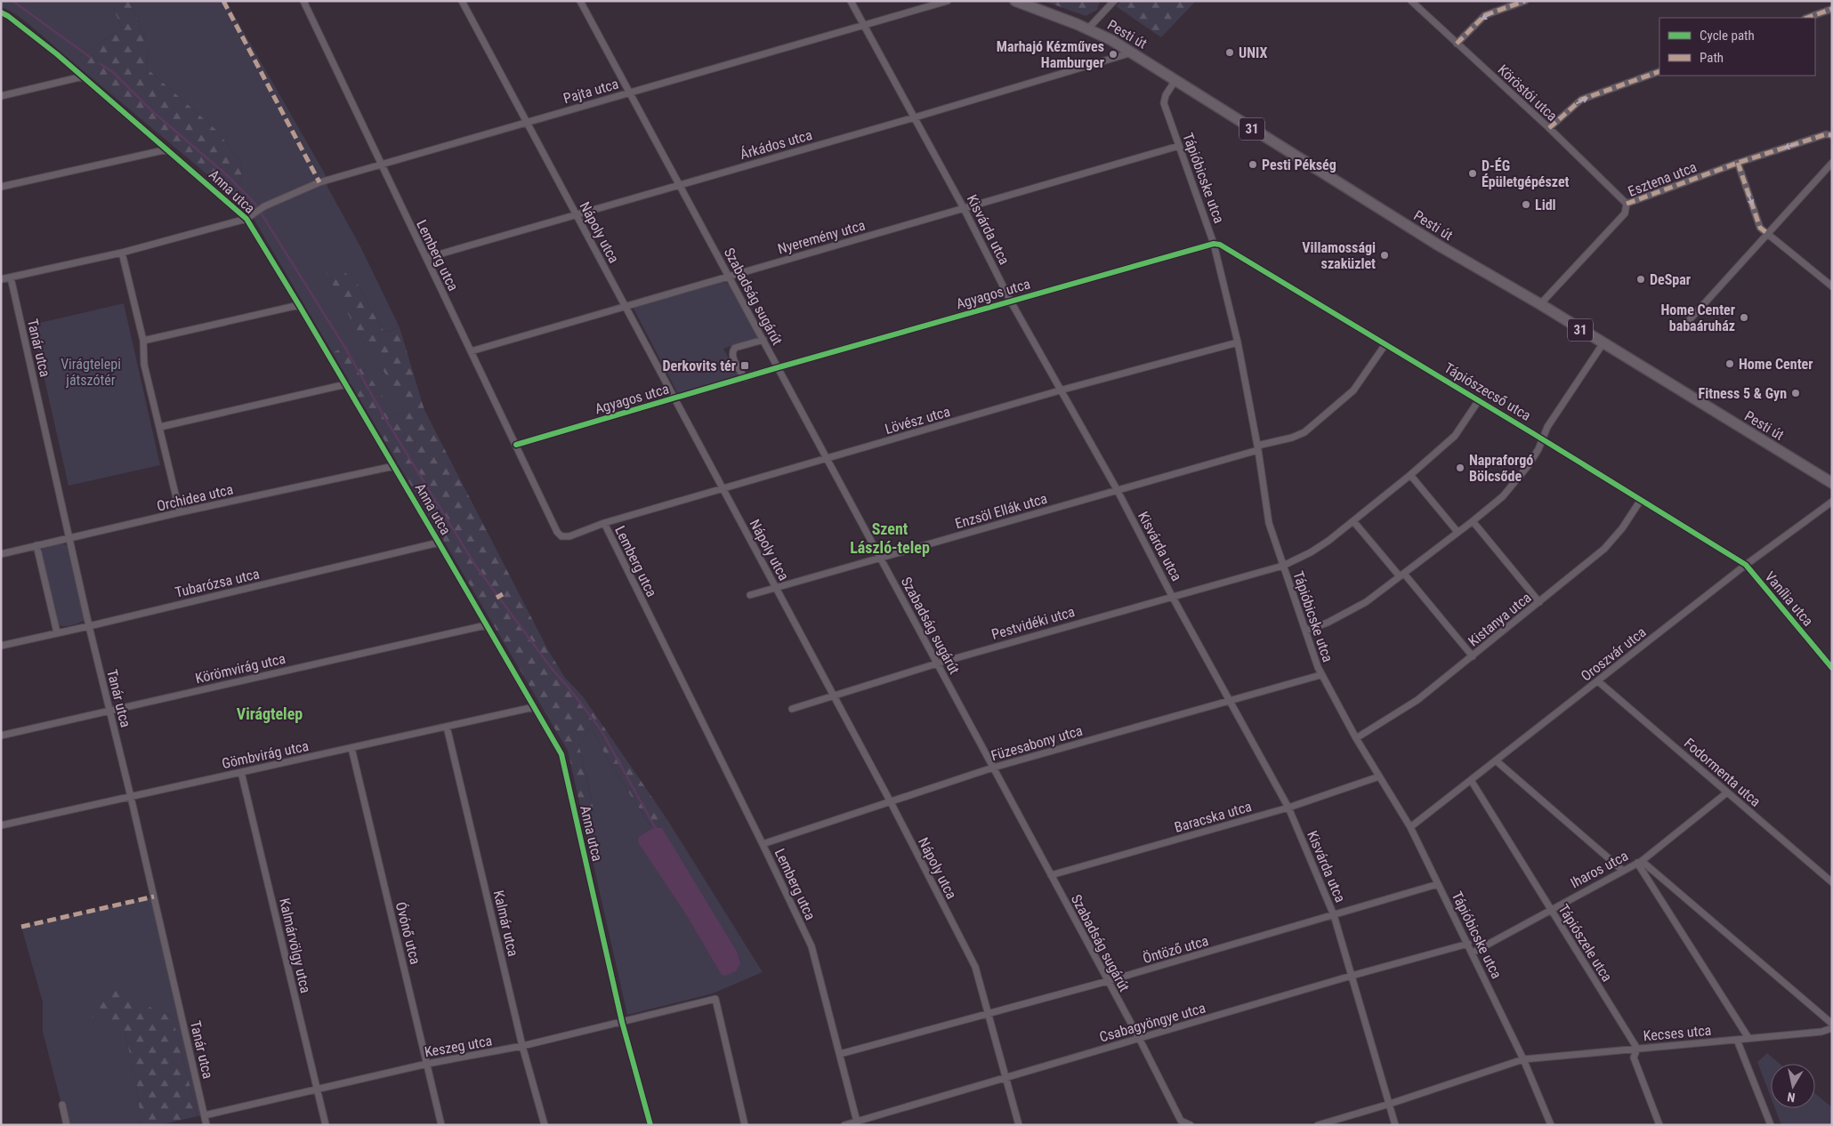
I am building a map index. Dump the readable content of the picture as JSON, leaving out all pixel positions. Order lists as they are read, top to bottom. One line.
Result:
{"streets":{"main road":["Pesti út","31"],"street":["Pajta utca","Köröstói utca","Árkádos utca","Tápióbicske utca","Esztena utca","Anna utca","Kisvárda utca","Nápoly utca","Nyeremény utca","Lemberg utca","Agyagos utca","Szabadság sugárút","Tanár utca","Tápiószecső utca","Lövész utca","Orchidea utca","Enzsöl Ellák utca","Tubarózsa utca","Vanília utca","Kistanya utca","Pestvidéki utca","Oroszvár utca","Körömvirág utca","Füzesabony utca","Gömbvirág utca","Fodormenta utca","Baracska utca","Iharos utca","Kalmár utca","Óvónő utca","Tápiószele utca","Kalmárvölgy utca","Öntöző utca","Csabagyöngye utca","Kecses utca","Keszeg utca"]},"crossings":[["Pesti út","Árkádos utca"],["Pesti út","Tápióbicske utca"],["Pesti út","Esztena utca"],["Pajta utca","Anna utca"],["Pajta utca","Kisvárda utca"],["Pajta utca","Nápoly utca"],["Pajta utca","Lemberg utca"],["Pajta utca","Szabadság sugárút"],["Pajta utca","Tanár utca"],["Köröstói utca","Esztena utca"],["Árkádos utca","Kisvárda utca"],["Árkádos utca","Nápoly utca"],["Árkádos utca","Lemberg utca"],["Árkádos utca","Szabadság sugárút"],["Tápióbicske utca","Nyeremény utca"],["Tápióbicske utca","Agyagos utca"],["Tápióbicske utca","Tápiószecső utca"],["Tápióbicske utca","Lövész utca"],["Tápióbicske utca","Enzsöl Ellák utca"],["Tápióbicske utca","Kistanya utca"],["Tápióbicske utca","Pestvidéki utca"],["Tápióbicske utca","Oroszvár utca"],["Tápióbicske utca","Füzesabony utca"],["Tápióbicske utca","Baracska utca"],["Tápióbicske utca","Iharos utca"],["Tápióbicske utca","Öntöző utca"],["Tápióbicske utca","Csabagyöngye utca"],["Tápióbicske utca","Kecses utca"],["Anna utca","Orchidea utca"],["Anna utca","Tubarózsa utca"],["Anna utca","Körömvirág utca"],["Anna utca","Gömbvirág utca"],["Anna utca","Keszeg utca"],["Kisvárda utca","Nyeremény utca"],["Kisvárda utca","Agyagos utca"],["Kisvárda utca","Lövész utca"],["Kisvárda utca","Enzsöl Ellák utca"],["Kisvárda utca","Pestvidéki utca"],["Kisvárda utca","Füzesabony utca"],["Kisvárda utca","Baracska utca"],["Kisvárda utca","Öntöző utca"],["Kisvárda utca","Csabagyöngye utca"],["Kisvárda utca","Kecses utca"],["Nápoly utca","Nyeremény utca"],["Nápoly utca","Agyagos utca"],["Nápoly utca","Lövész utca"],["Nápoly utca","Enzsöl Ellák utca"],["Nápoly utca","Pestvidéki utca"],["Nápoly utca","Füzesabony utca"],["Nápoly utca","Öntöző utca"],["Nápoly utca","Csabagyöngye utca"],["Nyeremény utca","Lemberg utca"],["Nyeremény utca","Szabadság sugárút"],["Lemberg utca","Agyagos utca"],["Lemberg utca","Lövész utca"],["Lemberg utca","Füzesabony utca"],["Lemberg utca","Öntöző utca"],["Lemberg utca","Csabagyöngye utca"],["Agyagos utca","Szabadság sugárút"],["Agyagos utca","Tápiószecső utca"],["Szabadság sugárút","Lövész utca"],["Szabadság sugárút","Enzsöl Ellák utca"],["Szabadság sugárút","Pestvidéki utca"],["Szabadság sugárút","Füzesabony utca"],["Szabadság sugárút","Baracska utca"],["Szabadság sugárút","Öntöző utca"],["Szabadság sugárút","Csabagyöngye utca"],["Tanár utca","Orchidea utca"],["Tanár utca","Tubarózsa utca"],["Tanár utca","Körömvirág utca"],["Tanár utca","Gömbvirág utca"],["Tanár utca","Keszeg utca"],["Tápiószecső utca","Enzsöl Ellák utca"],["Tápiószecső utca","Vanília utca"],["Tápiószecső utca","Kistanya utca"],["Tápiószecső utca","Pestvidéki utca"],["Tápiószecső utca","Oroszvár utca"],["Vanília utca","Oroszvár utca"],["Oroszvár utca","Fodormenta utca"],["Oroszvár utca","Tápiószele utca"],["Gömbvirág utca","Kalmár utca"],["Gömbvirág utca","Óvónő utca"],["Gömbvirág utca","Kalmárvölgy utca"],["Fodormenta utca","Iharos utca"],["Iharos utca","Tápiószele utca"],["Kalmár utca","Keszeg utca"],["Óvónő utca","Keszeg utca"],["Tápiószele utca","Kecses utca"],["Kalmárvölgy utca","Keszeg utca"]],"districts":["Szent László-telep","Virágtelep"],"parks":["Virágtelepi játszótér"],"places":{"other":["UNIX","Marhajó Kézműves Hamburger","Pesti Pékség","D-ÉG Épületgépészet","Lidl","Villamossági szaküzlet","DeSpar","Home Center babaáruház","Home Center","Fitness 5 & Gyn","Napraforgó Bölcsőde"],"transit":["Derkovits tér"]},"legend":["Cycle path","Path"],"north":"bottom"}
